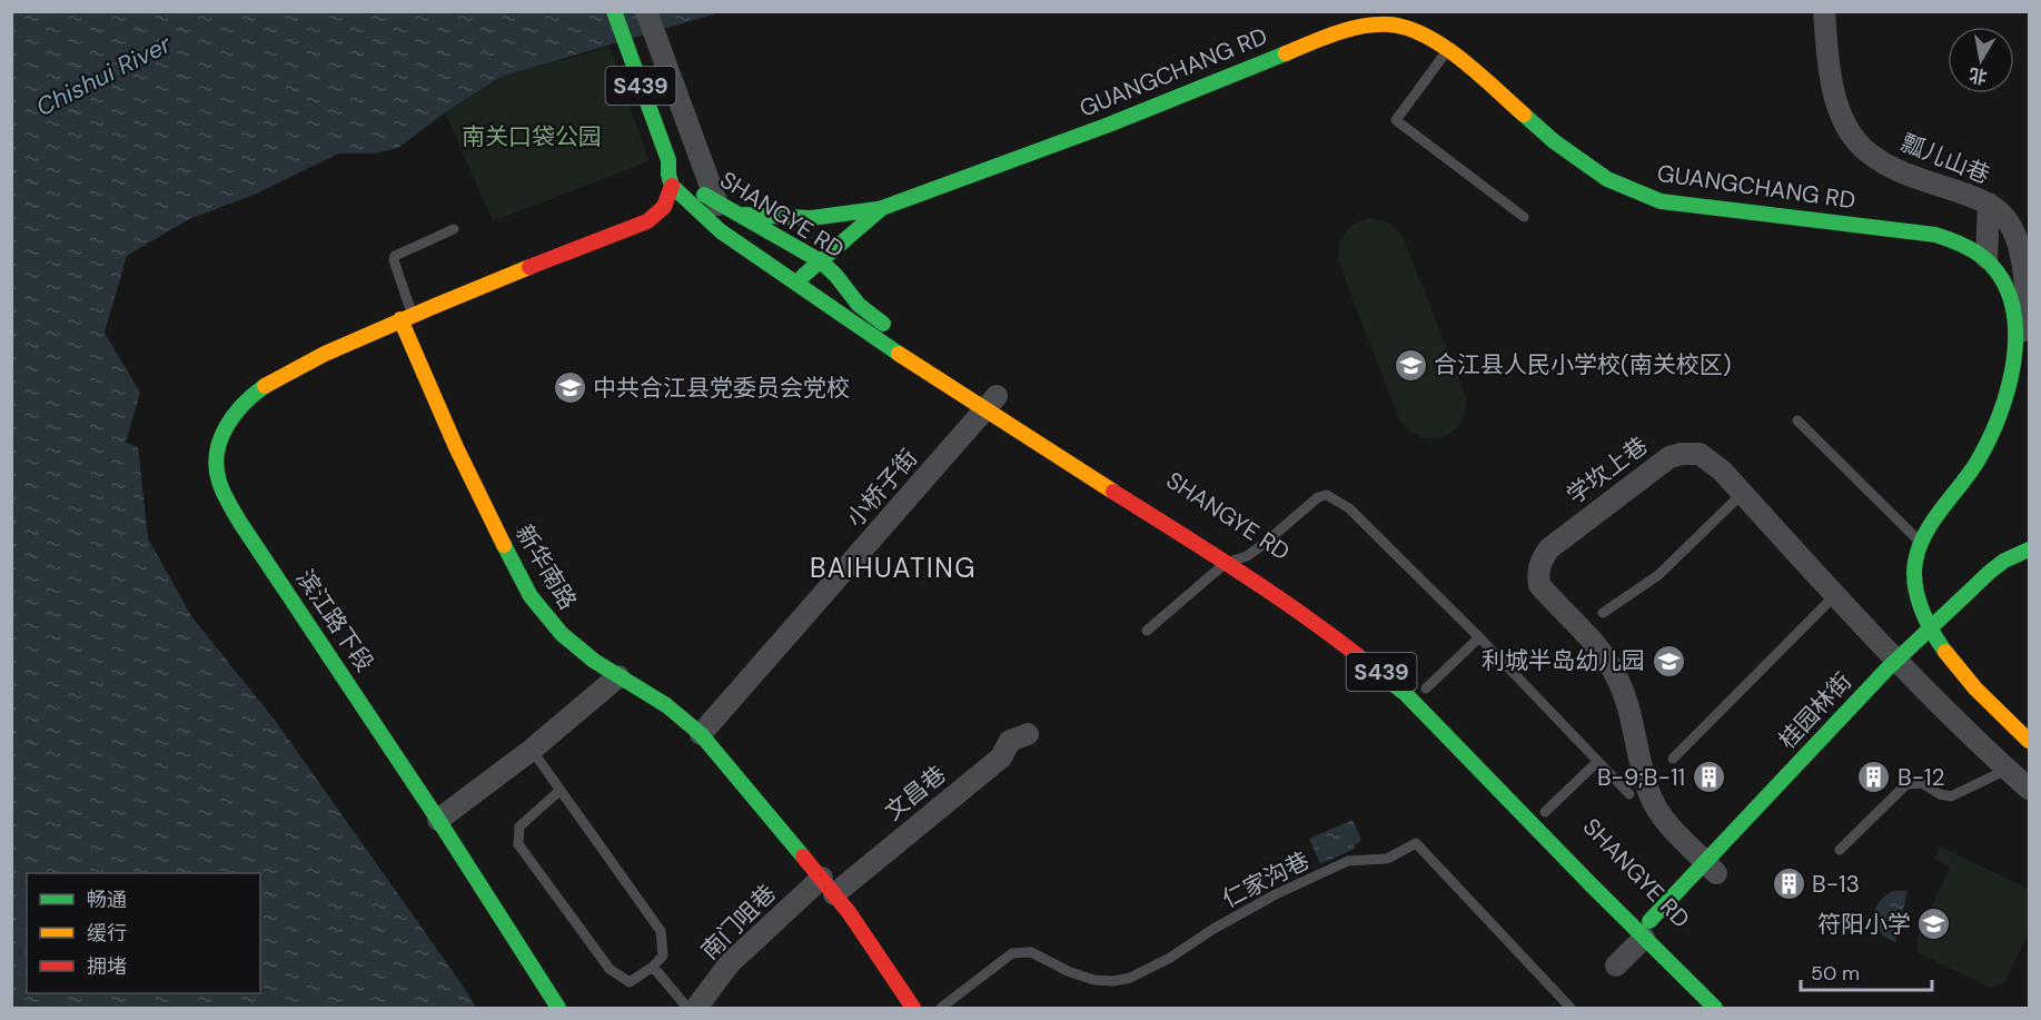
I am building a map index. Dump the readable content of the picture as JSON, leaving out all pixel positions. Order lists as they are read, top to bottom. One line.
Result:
{"streets":{"main road":["GUANGCHANG RD","S439","SHANGYE RD","新华南路","滨江路下段","桂园林街"],"street":["瓢儿山巷","学坎上巷","小桥子街","文昌巷","南门咀巷"],"lane":["仁家沟巷"]},"crossings":[["GUANGCHANG RD","瓢儿山巷"],["GUANGCHANG RD","SHANGYE RD"],["S439","SHANGYE RD"],["SHANGYE RD","小桥子街"],["SHANGYE RD","桂园林街"],["学坎上巷","桂园林街"],["小桥子街","新华南路"],["新华南路","滨江路下段"],["新华南路","文昌巷"],["新华南路","南门咀巷"],["文昌巷","南门咀巷"]],"districts":["BAIHUATING"],"water":["Chishui River"],"parks":["南关口袋公园"],"places":{"school or university":["合江县人民小学校(南关校区)","中共合江县党委员会党校","利城半岛幼儿园","符阳小学"],"building":["B-9;B-11","B-12","B-13"]},"legend":["畅通","缓行","拥堵"],"scale_bar":"50 m","north":"bottom"}
